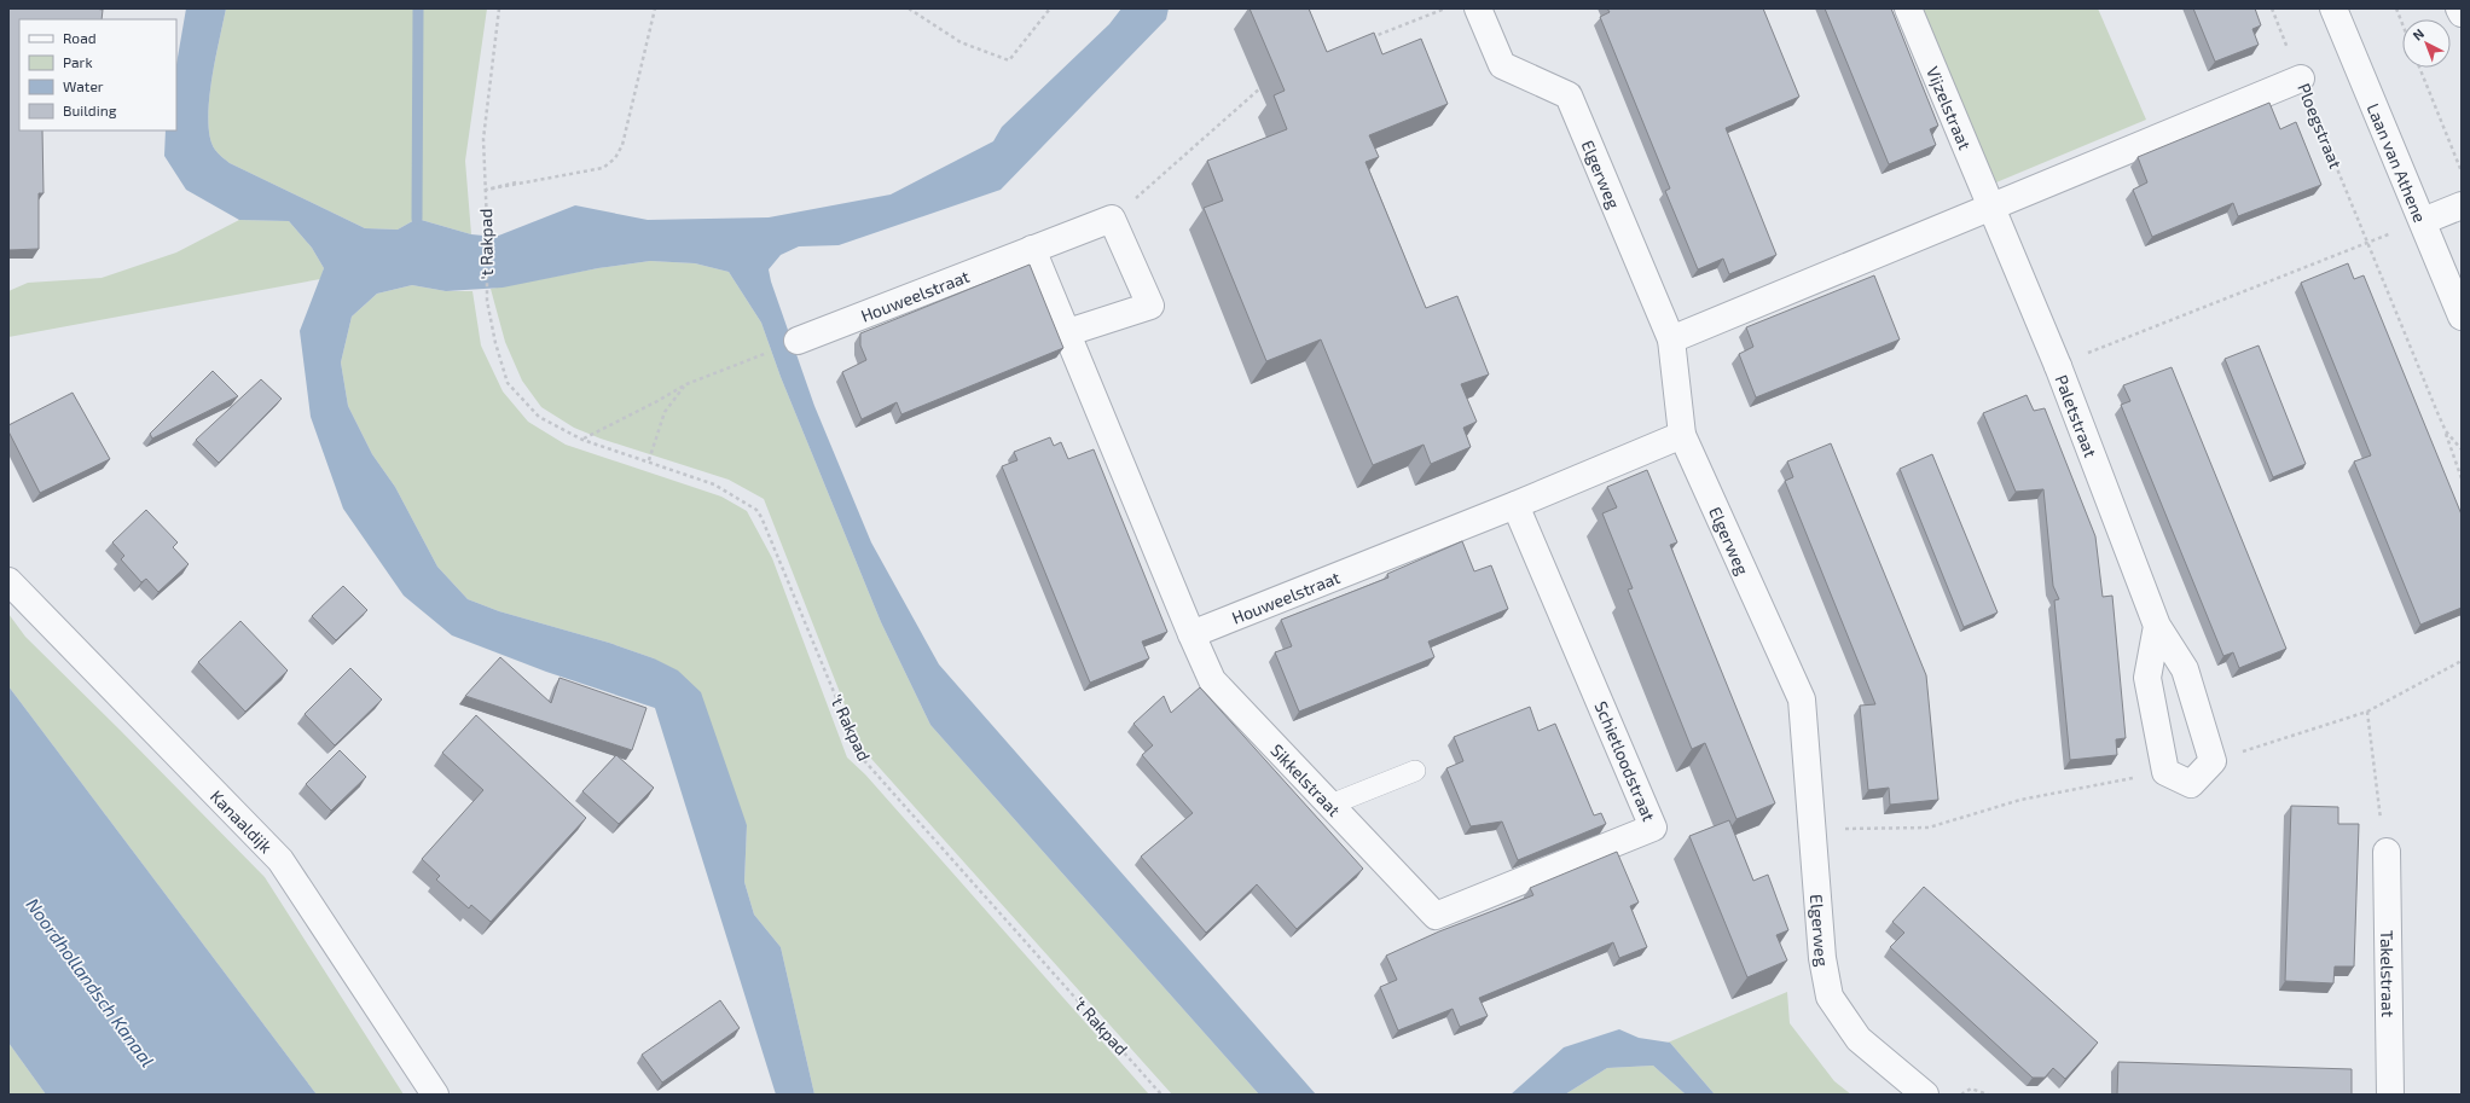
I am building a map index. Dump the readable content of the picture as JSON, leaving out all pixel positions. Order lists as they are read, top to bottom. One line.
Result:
{"streets":{"street":["Vijzelstraat","Laan van Athene","Elgerweg","Houweelstraat","Paletstraat","Schietloodstraat","Sikkelstraat","Kanaaldijk","Takelstraat"],"path":["Ploegstraat","'t Rakpad"]},"crossings":[["Vijzelstraat","Paletstraat"],["Elgerweg","Houweelstraat"],["Houweelstraat","Schietloodstraat"],["Houweelstraat","Sikkelstraat"],["Schietloodstraat","Sikkelstraat"]],"water":["Noordhollandsch Kanaal"],"legend":["Road","Park","Water","Building"],"north":"top left"}
